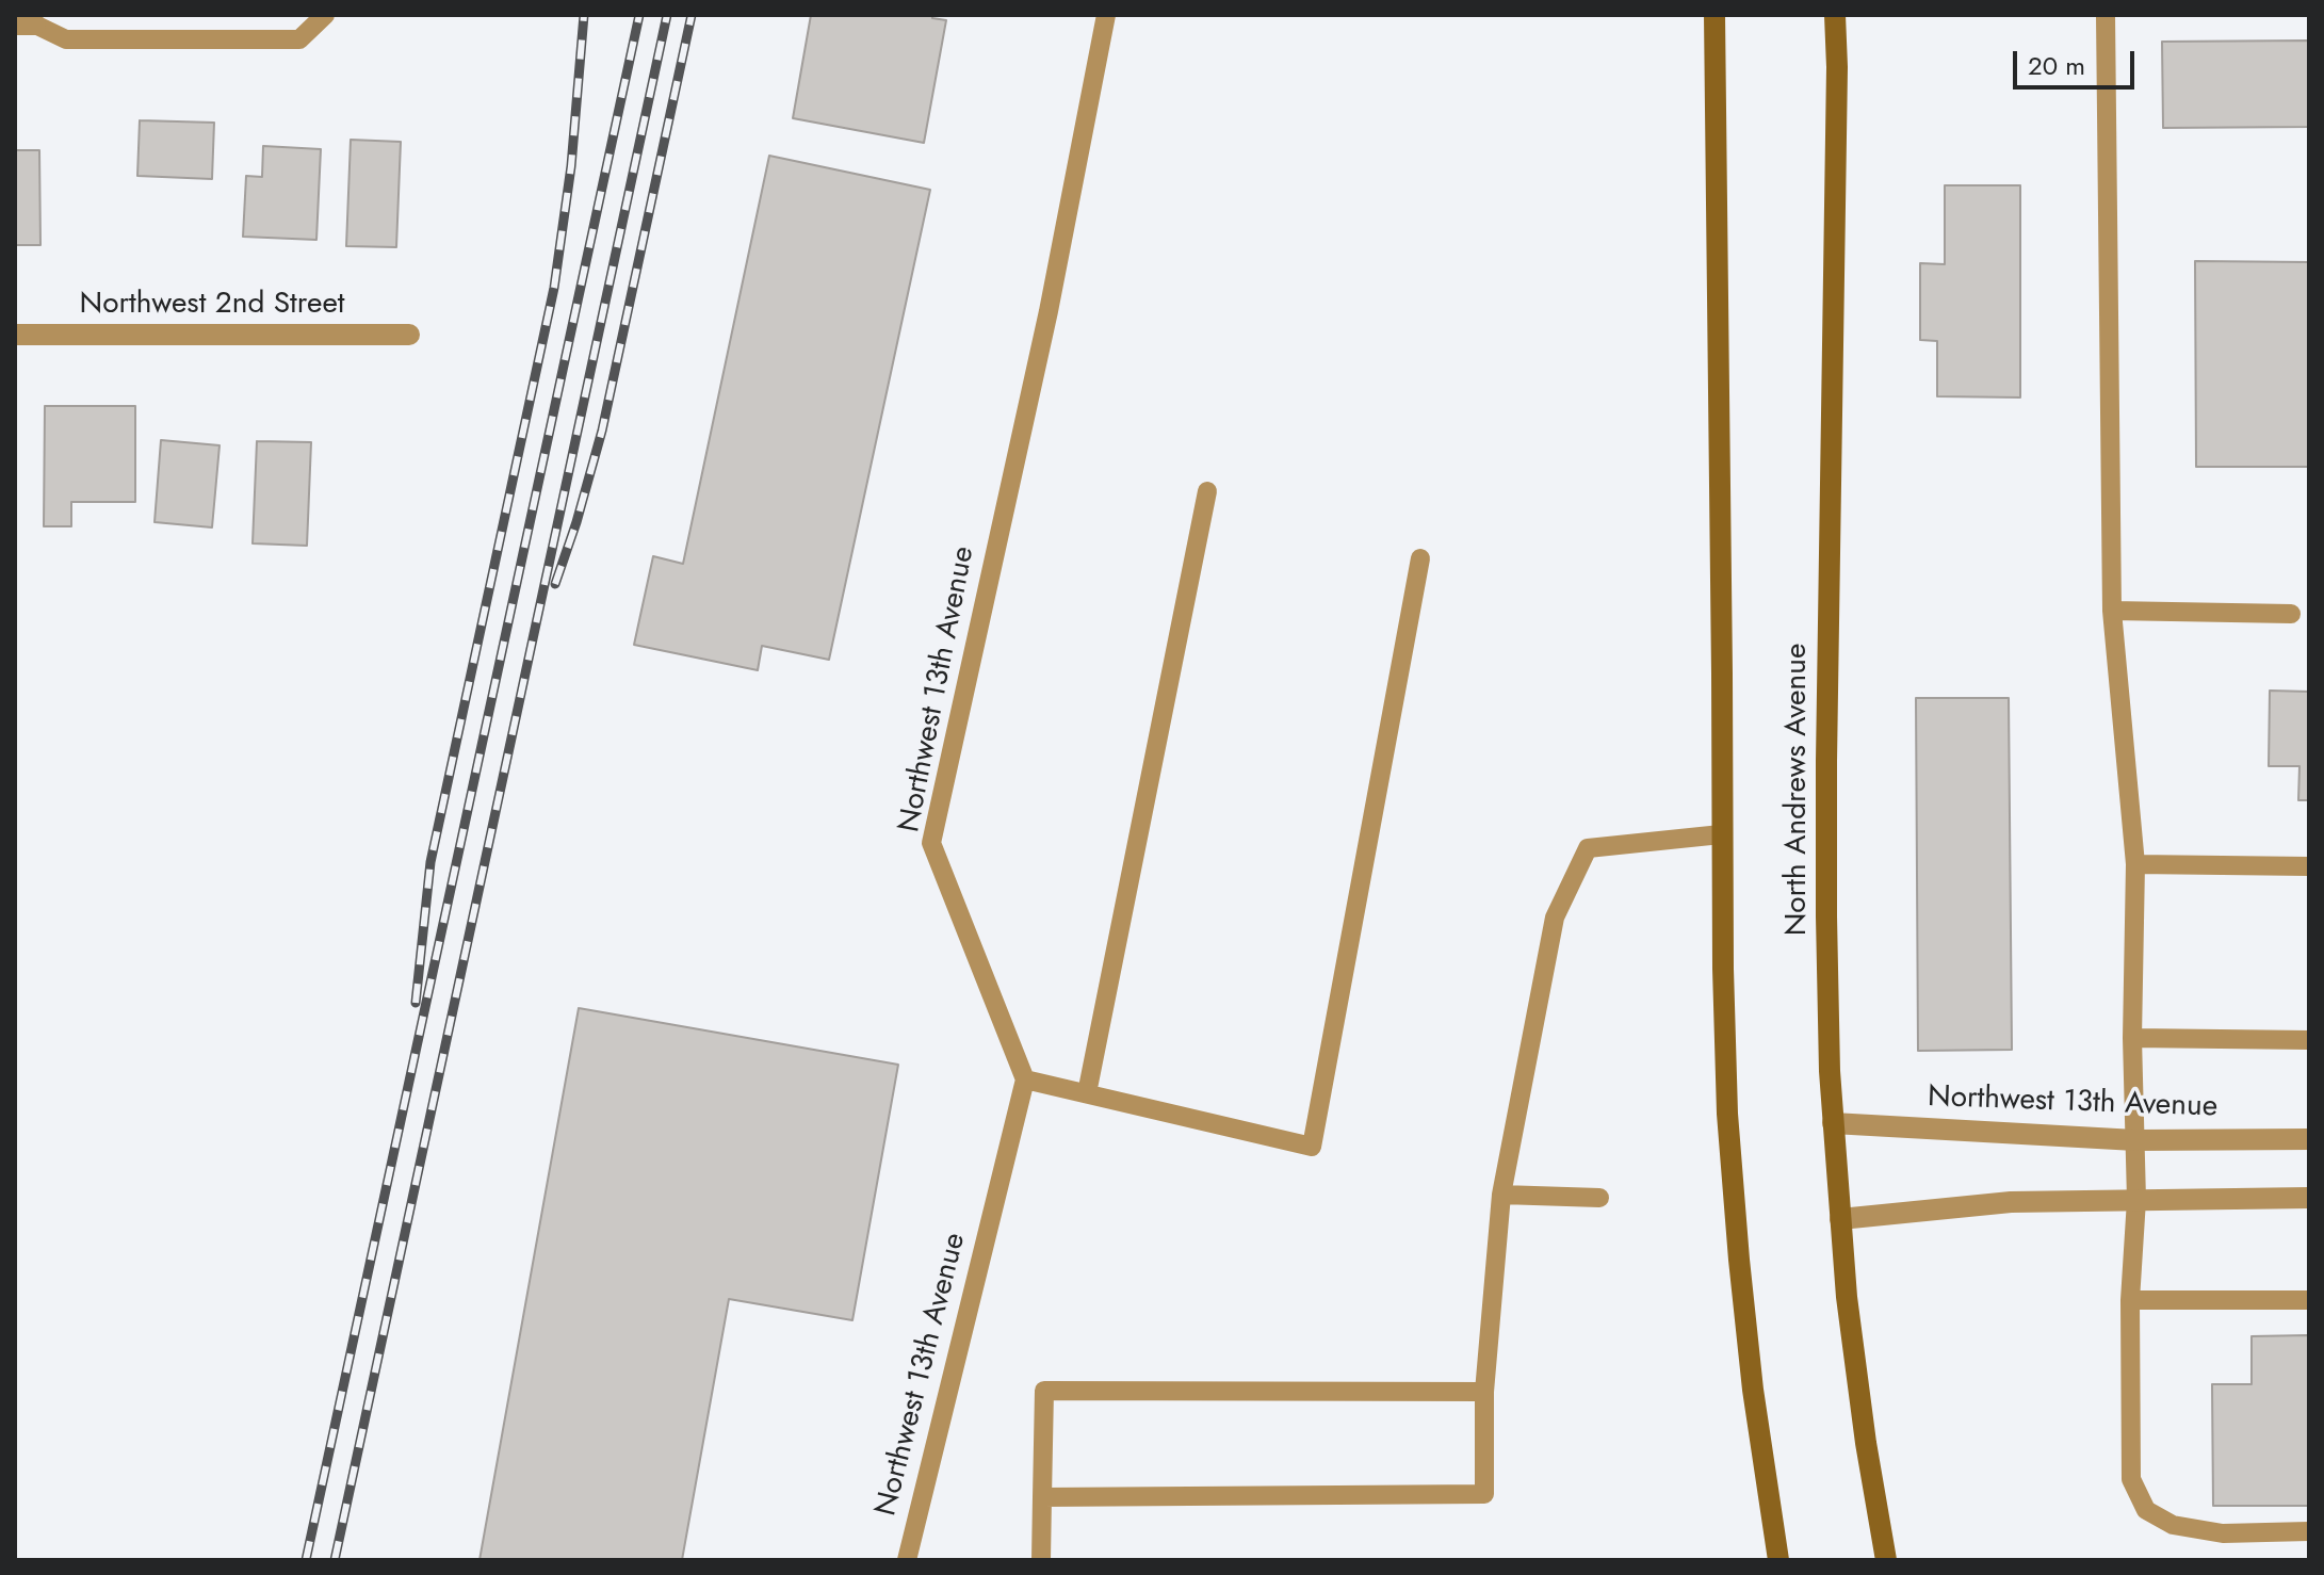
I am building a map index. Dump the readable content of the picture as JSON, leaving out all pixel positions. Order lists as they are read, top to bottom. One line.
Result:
{"streets":{"main road":["North Andrews Avenue"],"street":["Northwest 2nd Street","Northwest 13th Avenue"]},"crossings":[["Northwest 13th Avenue","North Andrews Avenue"]],"scale_bar":"20 m"}
